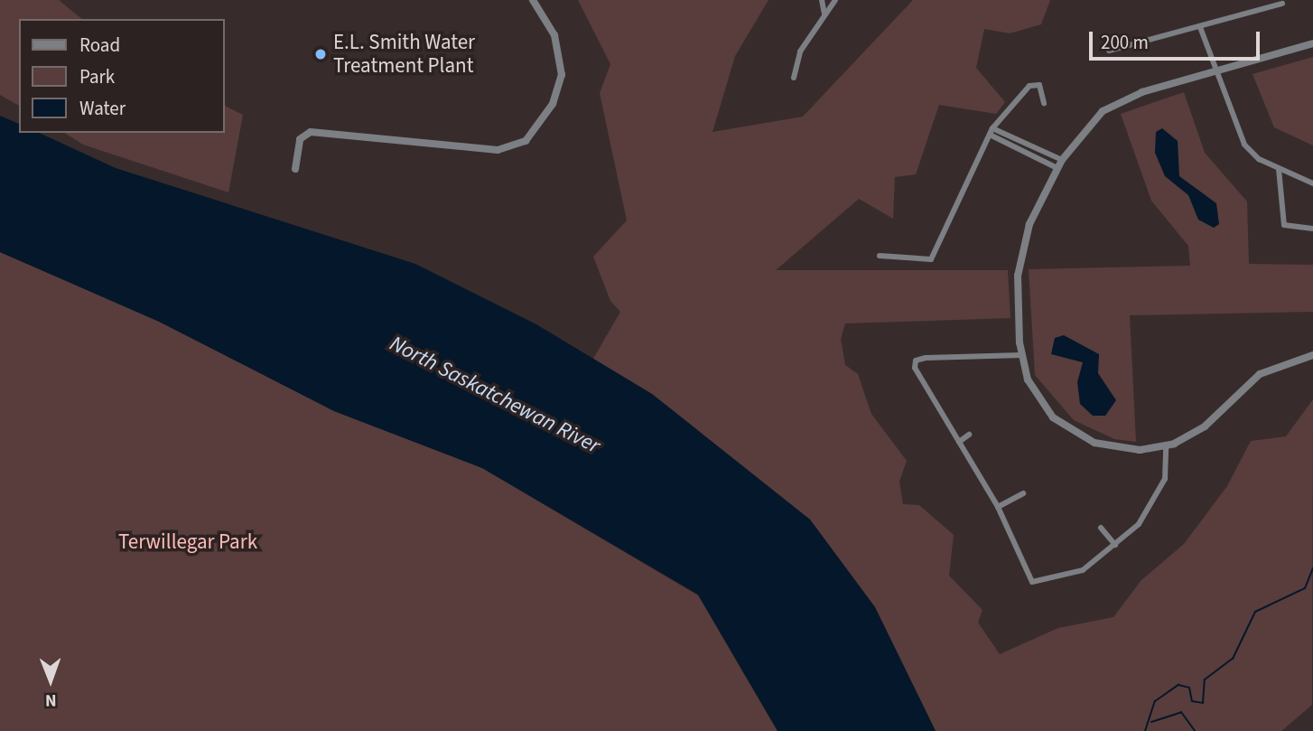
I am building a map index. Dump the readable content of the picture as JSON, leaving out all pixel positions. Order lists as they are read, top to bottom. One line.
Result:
{"water":["North Saskatchewan River"],"parks":["Terwillegar Park"],"places":["E.L. Smith Water Treatment Plant"],"legend":["Road","Park","Water"],"scale_bar":"200 m","north":"bottom"}
